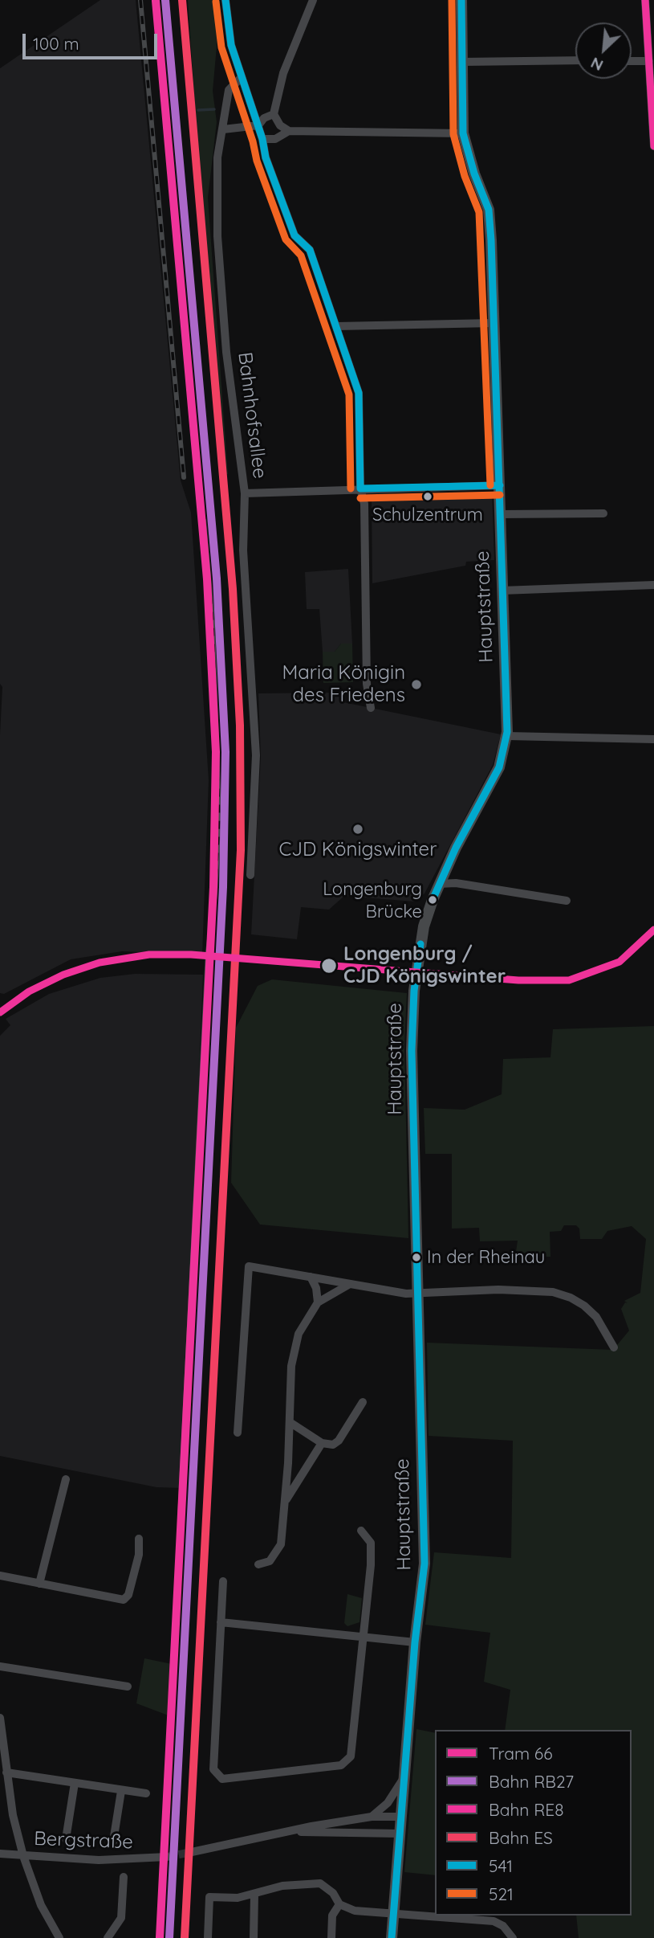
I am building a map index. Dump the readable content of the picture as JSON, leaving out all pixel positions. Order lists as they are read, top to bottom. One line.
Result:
{"streets":{"main road":["Hauptstraße"],"street":["Bahnhofsallee","Bergstraße"]},"places":["Schulzentrum","Maria Königin des Friedens","CJD Königswinter","Longenburg Brücke","Longenburg / CJD Königswinter","In der Rheinau"],"lines":["tram line 66","rail line RB27","rail line ES","transit line 541","transit line 521","rail line RE8"],"legend":["Tram 66","Bahn RB27","Bahn RE8","Bahn ES","541","521"],"scale_bar":"100 m","north":"bottom left"}
